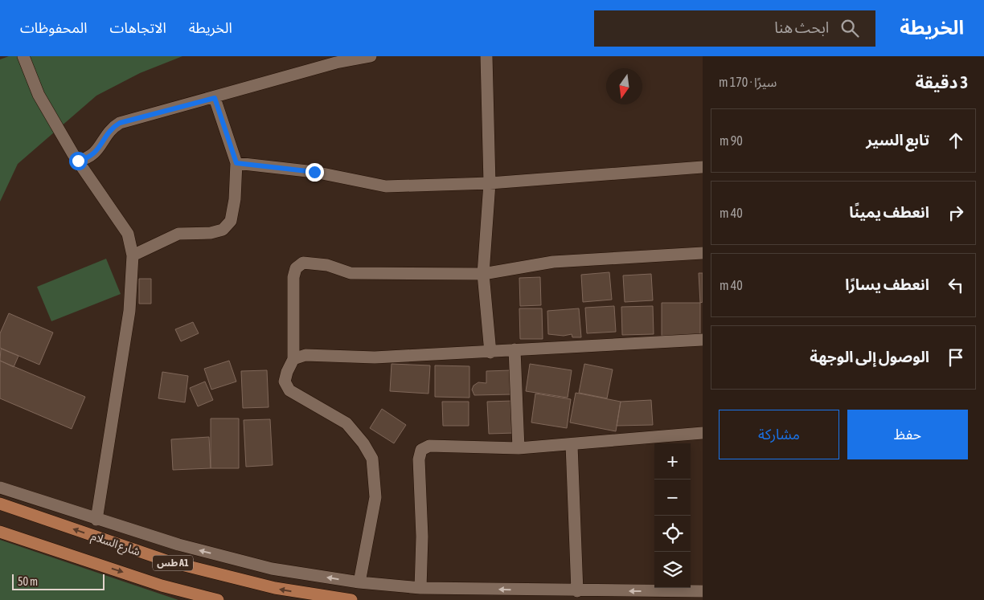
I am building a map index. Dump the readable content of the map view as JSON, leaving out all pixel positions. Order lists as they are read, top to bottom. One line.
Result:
{"streets":{"highway":["شارع السلام","طس A1"]},"scale_bar":"50 m","north":"bottom","page":{"header":"الخريطة","search":"ابحث هنا","nav":["الخريطة","الاتجاهات","المحفوظات"],"heading":["3 دقيقة","سيرًا · 170 m"],"list":[["تابع السير","90 m"],["انعطف يمينًا","40 m"],["انعطف يسارًا","40 m"],"الوصول إلى الوجهة"],"buttons":["حفظ","مشاركة"],"map_buttons":["+","−"],"scale":"50 m"}}
